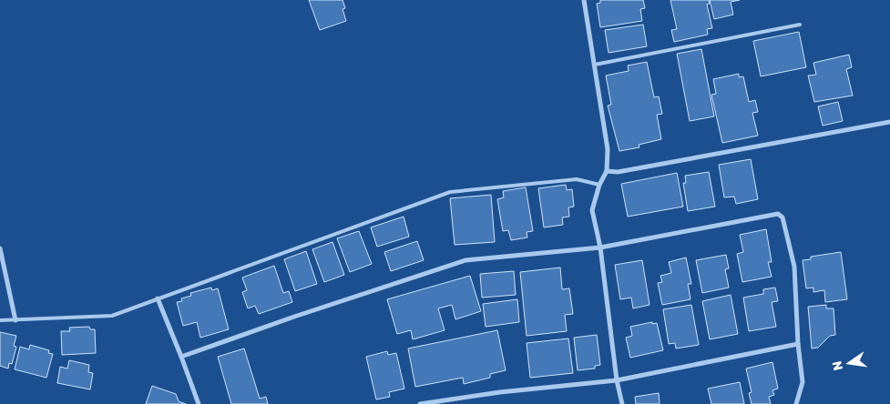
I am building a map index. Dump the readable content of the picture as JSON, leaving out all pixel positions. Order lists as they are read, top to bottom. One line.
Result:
{"north":"left"}
